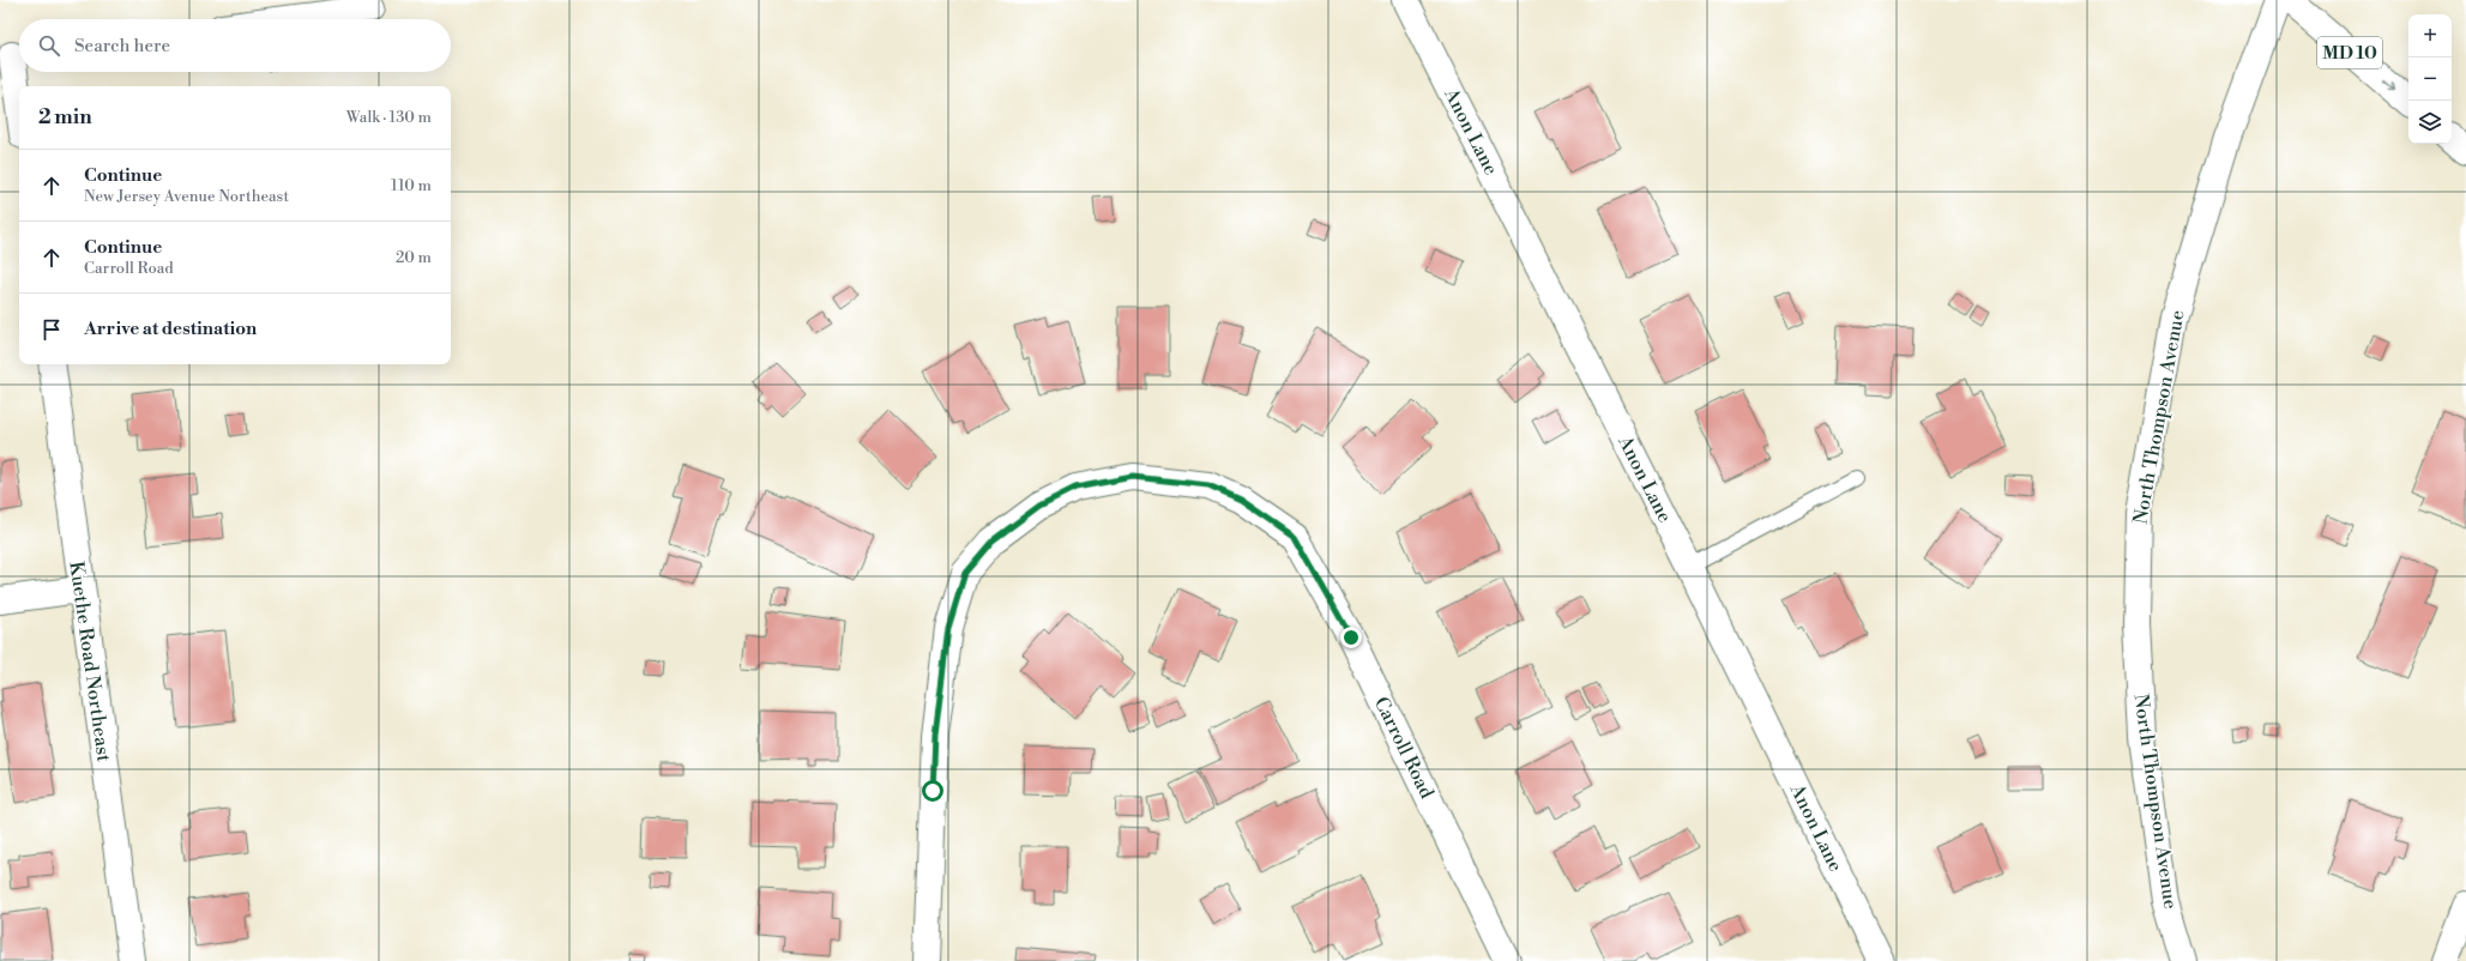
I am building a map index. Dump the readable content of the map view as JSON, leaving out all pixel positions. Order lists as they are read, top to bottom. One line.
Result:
{"streets":{"main road":["MD 10","Anon Lane","North Thompson Avenue","Kuethe Road Northeast","Carroll Road"]},"page":{"map_buttons":["+","−"],"search":"Search here","heading":["2 min","Walk · 130 m"],"list":[["Continue","New Jersey Avenue Northeast","110 m"],["Continue","Carroll Road","20 m"],"Arrive at destination"]}}
